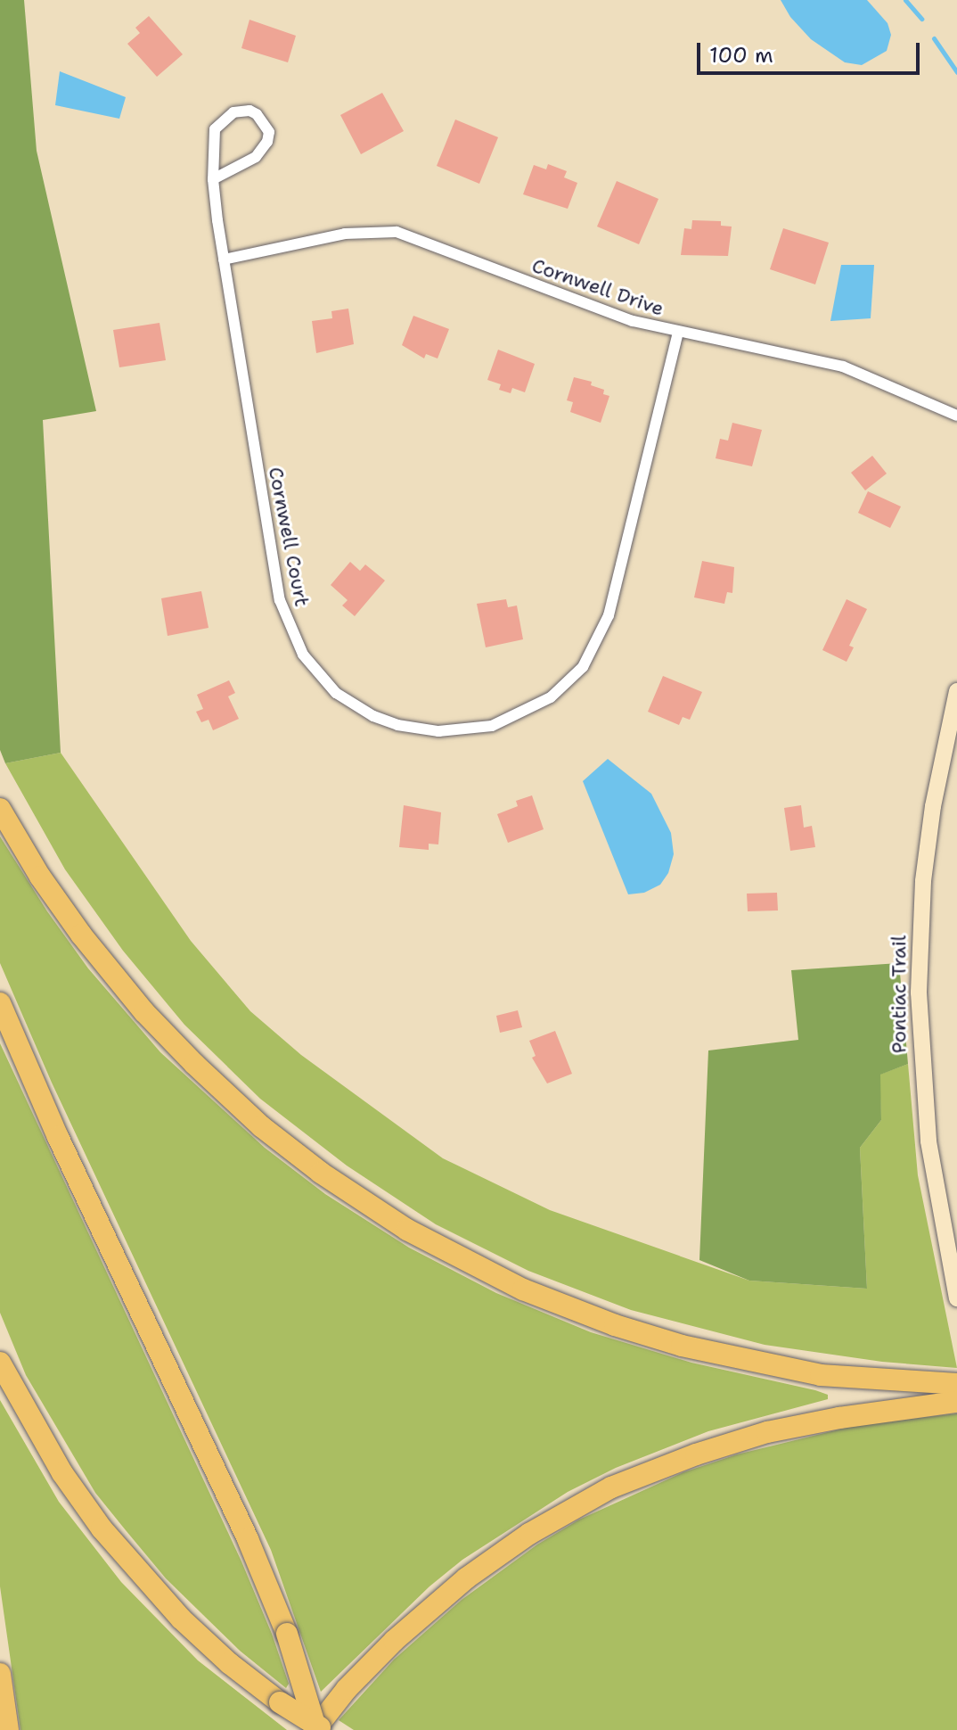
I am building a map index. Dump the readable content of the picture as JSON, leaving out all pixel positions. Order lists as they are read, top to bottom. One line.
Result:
{"streets":{"main road":["Pontiac Trail"],"street":["Cornwell Drive","Cornwell Court"]},"crossings":[["Cornwell Drive","Cornwell Court"]],"scale_bar":"100 m"}
